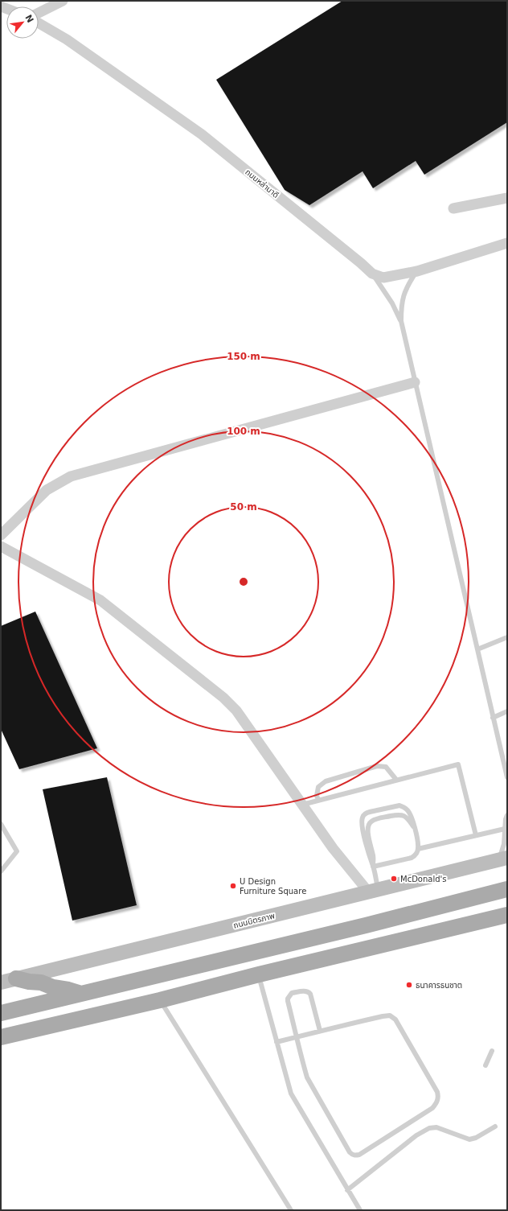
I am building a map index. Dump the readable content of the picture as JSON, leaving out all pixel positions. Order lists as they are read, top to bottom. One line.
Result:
{"streets":{"main road":["ถนนมิตรภาพ"],"street":["ถนนหล่านาดี"]},"places":["McDonald's","U Design Furniture Square","ธนาคารธนชาต"],"north":"top right","rings":["150 m","100 m","50 m"]}
